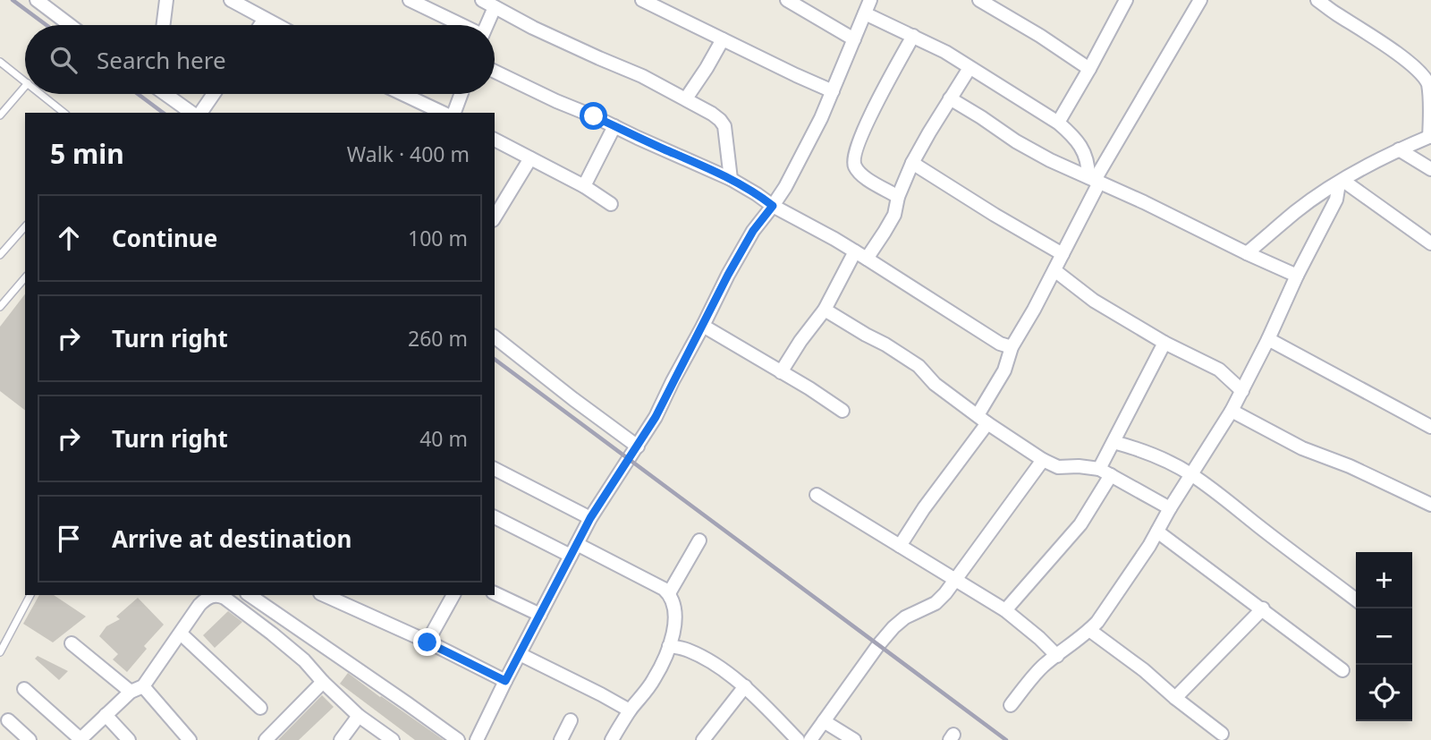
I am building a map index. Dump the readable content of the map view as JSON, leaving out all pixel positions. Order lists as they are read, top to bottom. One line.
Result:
{"page":{"search":"Search here","heading":["5 min","Walk · 400 m"],"list":[["Continue","100 m"],["Turn right","260 m"],["Turn right","40 m"],"Arrive at destination"],"map_buttons":["+","−"]}}
